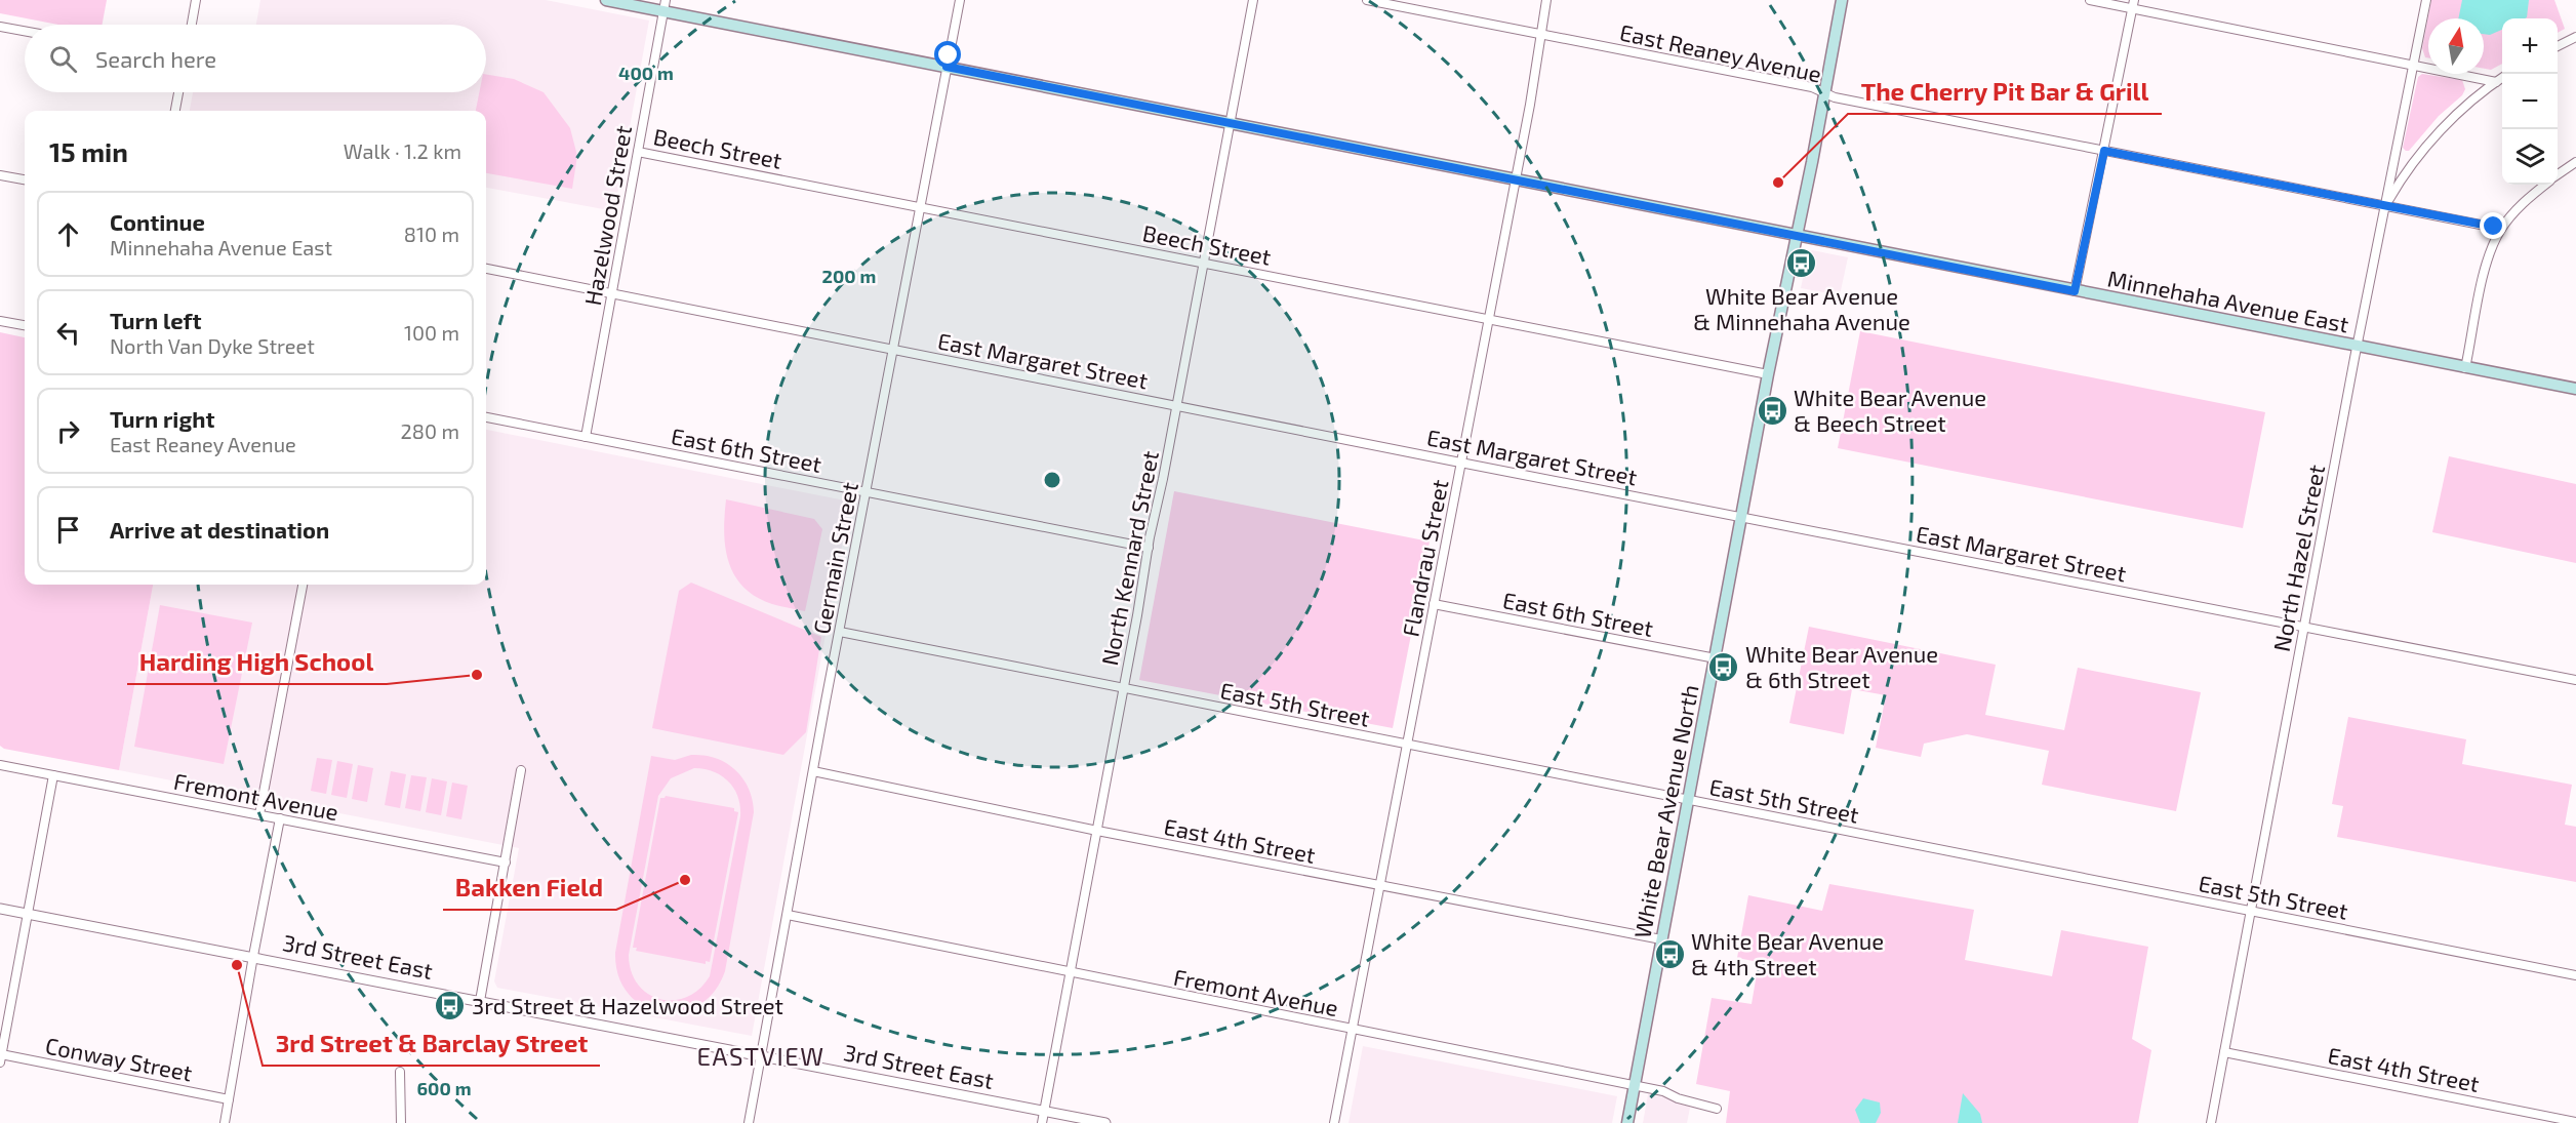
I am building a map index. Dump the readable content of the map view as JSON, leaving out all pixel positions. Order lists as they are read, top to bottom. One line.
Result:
{"streets":{"main road":["Minnehaha Avenue East","White Bear Avenue North"],"street":["East Reaney Avenue","Beech Street","Hazelwood Street","East Margaret Street","East 6th Street","Germain Street","North Kennard Street","Flandrau Street","North Hazel Street","East 5th Street","Fremont Avenue","East 4th Street","3rd Street East","Conway Street"]},"crossings":[["East Reaney Avenue","Flandrau Street"],["East Reaney Avenue","North Hazel Street"],["East Reaney Avenue","White Bear Avenue North"],["Beech Street","Hazelwood Street"],["Beech Street","Germain Street"],["Beech Street","North Kennard Street"],["Beech Street","Flandrau Street"],["Beech Street","White Bear Avenue North"],["Hazelwood Street","Minnehaha Avenue East"],["Hazelwood Street","East Margaret Street"],["Hazelwood Street","East 6th Street"],["Minnehaha Avenue East","Germain Street"],["Minnehaha Avenue East","North Kennard Street"],["Minnehaha Avenue East","Flandrau Street"],["Minnehaha Avenue East","North Hazel Street"],["Minnehaha Avenue East","White Bear Avenue North"],["East Margaret Street","Germain Street"],["East Margaret Street","North Kennard Street"],["East Margaret Street","Flandrau Street"],["East Margaret Street","North Hazel Street"],["East Margaret Street","White Bear Avenue North"],["East 6th Street","Germain Street"],["East 6th Street","North Kennard Street"],["East 6th Street","Flandrau Street"],["East 6th Street","White Bear Avenue North"],["Germain Street","East 5th Street"],["Germain Street","Fremont Avenue"],["Germain Street","East 4th Street"],["Germain Street","3rd Street East"],["North Kennard Street","East 5th Street"],["North Kennard Street","Fremont Avenue"],["North Kennard Street","East 4th Street"],["North Kennard Street","3rd Street East"],["Flandrau Street","East 5th Street"],["Flandrau Street","Fremont Avenue"],["Flandrau Street","East 4th Street"],["North Hazel Street","East 5th Street"],["North Hazel Street","East 4th Street"],["East 5th Street","White Bear Avenue North"],["Fremont Avenue","White Bear Avenue North"],["White Bear Avenue North","East 4th Street"]],"districts":["EASTVIEW"],"places":{"other":["The Cherry Pit Bar & Grill","Harding High School","Bakken Field","3rd Street & Barclay Street"],"bus stop":["White Bear Avenue & Minnehaha Avenue","White Bear Avenue & Beech Street","White Bear Avenue & 6th Street","White Bear Avenue & 4th Street","3rd Street & Hazelwood Street"]},"north":"top","page":{"map_buttons":["+","−"],"search":"Search here","heading":["15 min","Walk · 1.2 km"],"list":[["Continue","Minnehaha Avenue East","810 m"],["Turn left","North Van Dyke Street","100 m"],["Turn right","East Reaney Avenue","280 m"],"Arrive at destination"]},"rings":["400 m","200 m","600 m"]}
